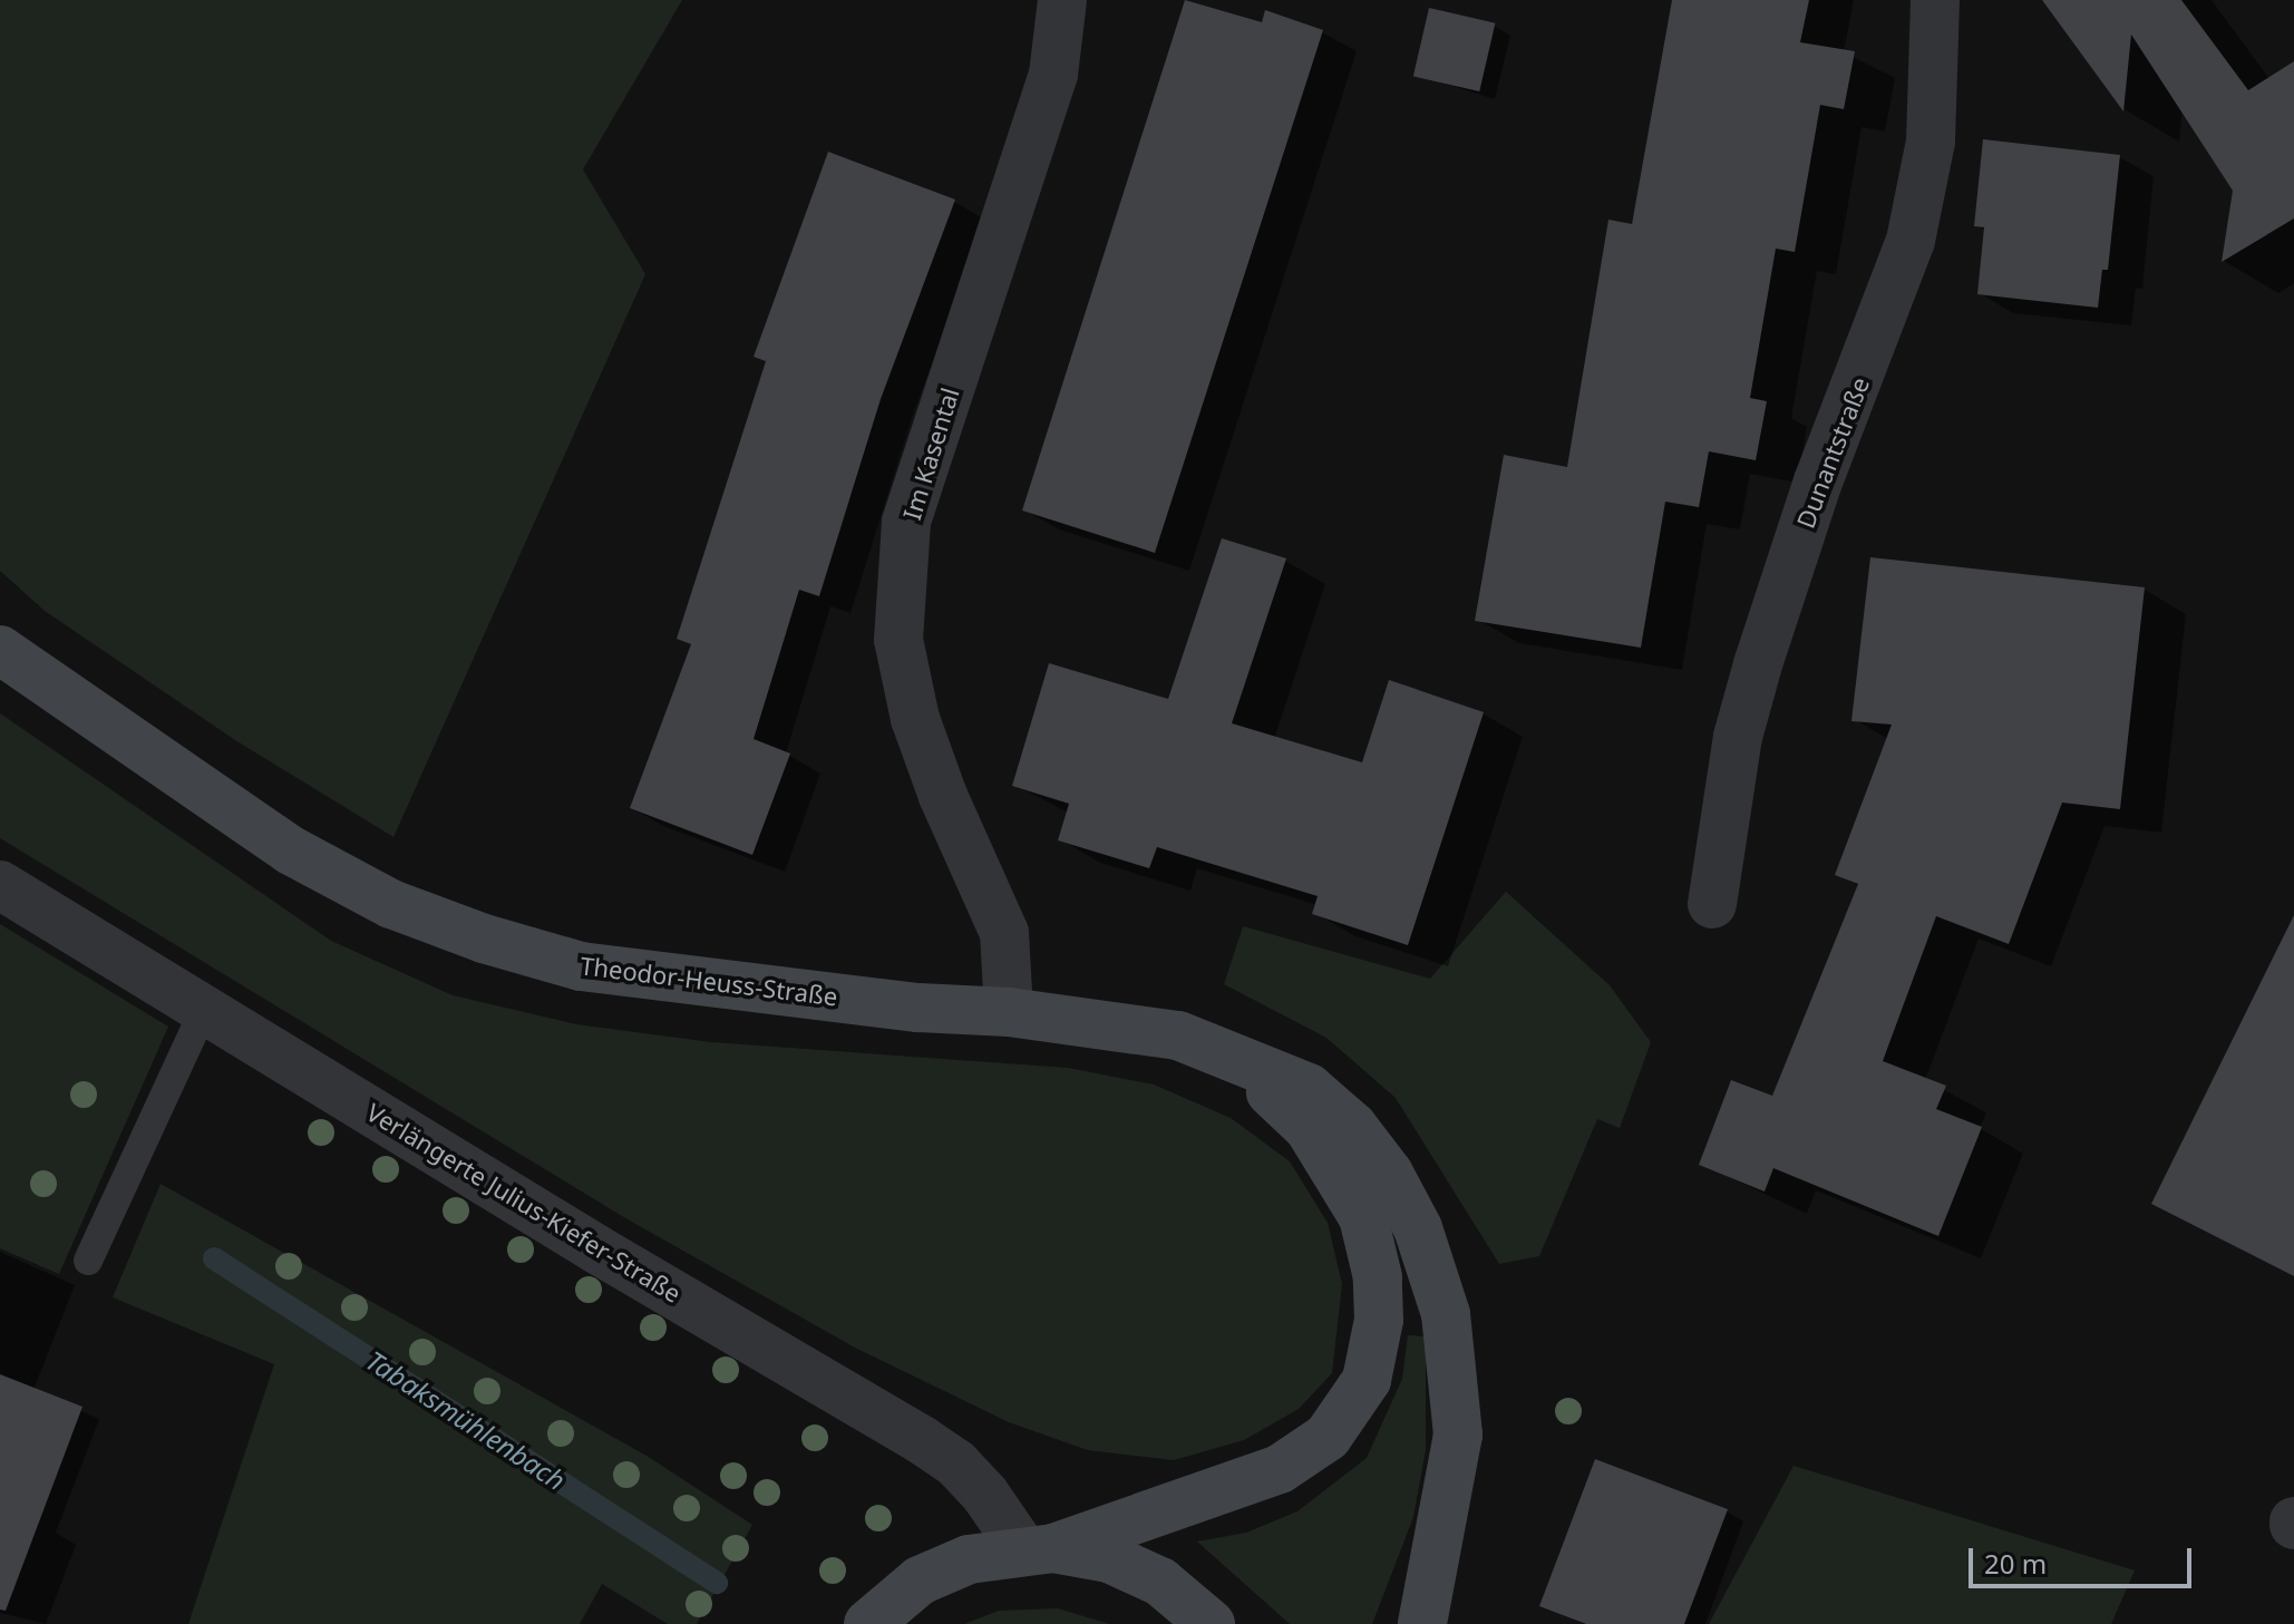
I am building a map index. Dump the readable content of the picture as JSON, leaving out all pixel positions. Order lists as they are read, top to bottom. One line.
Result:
{"streets":{"street":["Dunantstraße","Im Kasental","Theodor-Heuss-Straße","Verlängerte Julius-Kiefer-Straße"]},"crossings":[["Im Kasental","Theodor-Heuss-Straße"],["Theodor-Heuss-Straße","Verlängerte Julius-Kiefer-Straße"]],"water":["Tabaksmühlenbach"],"scale_bar":"20 m"}
